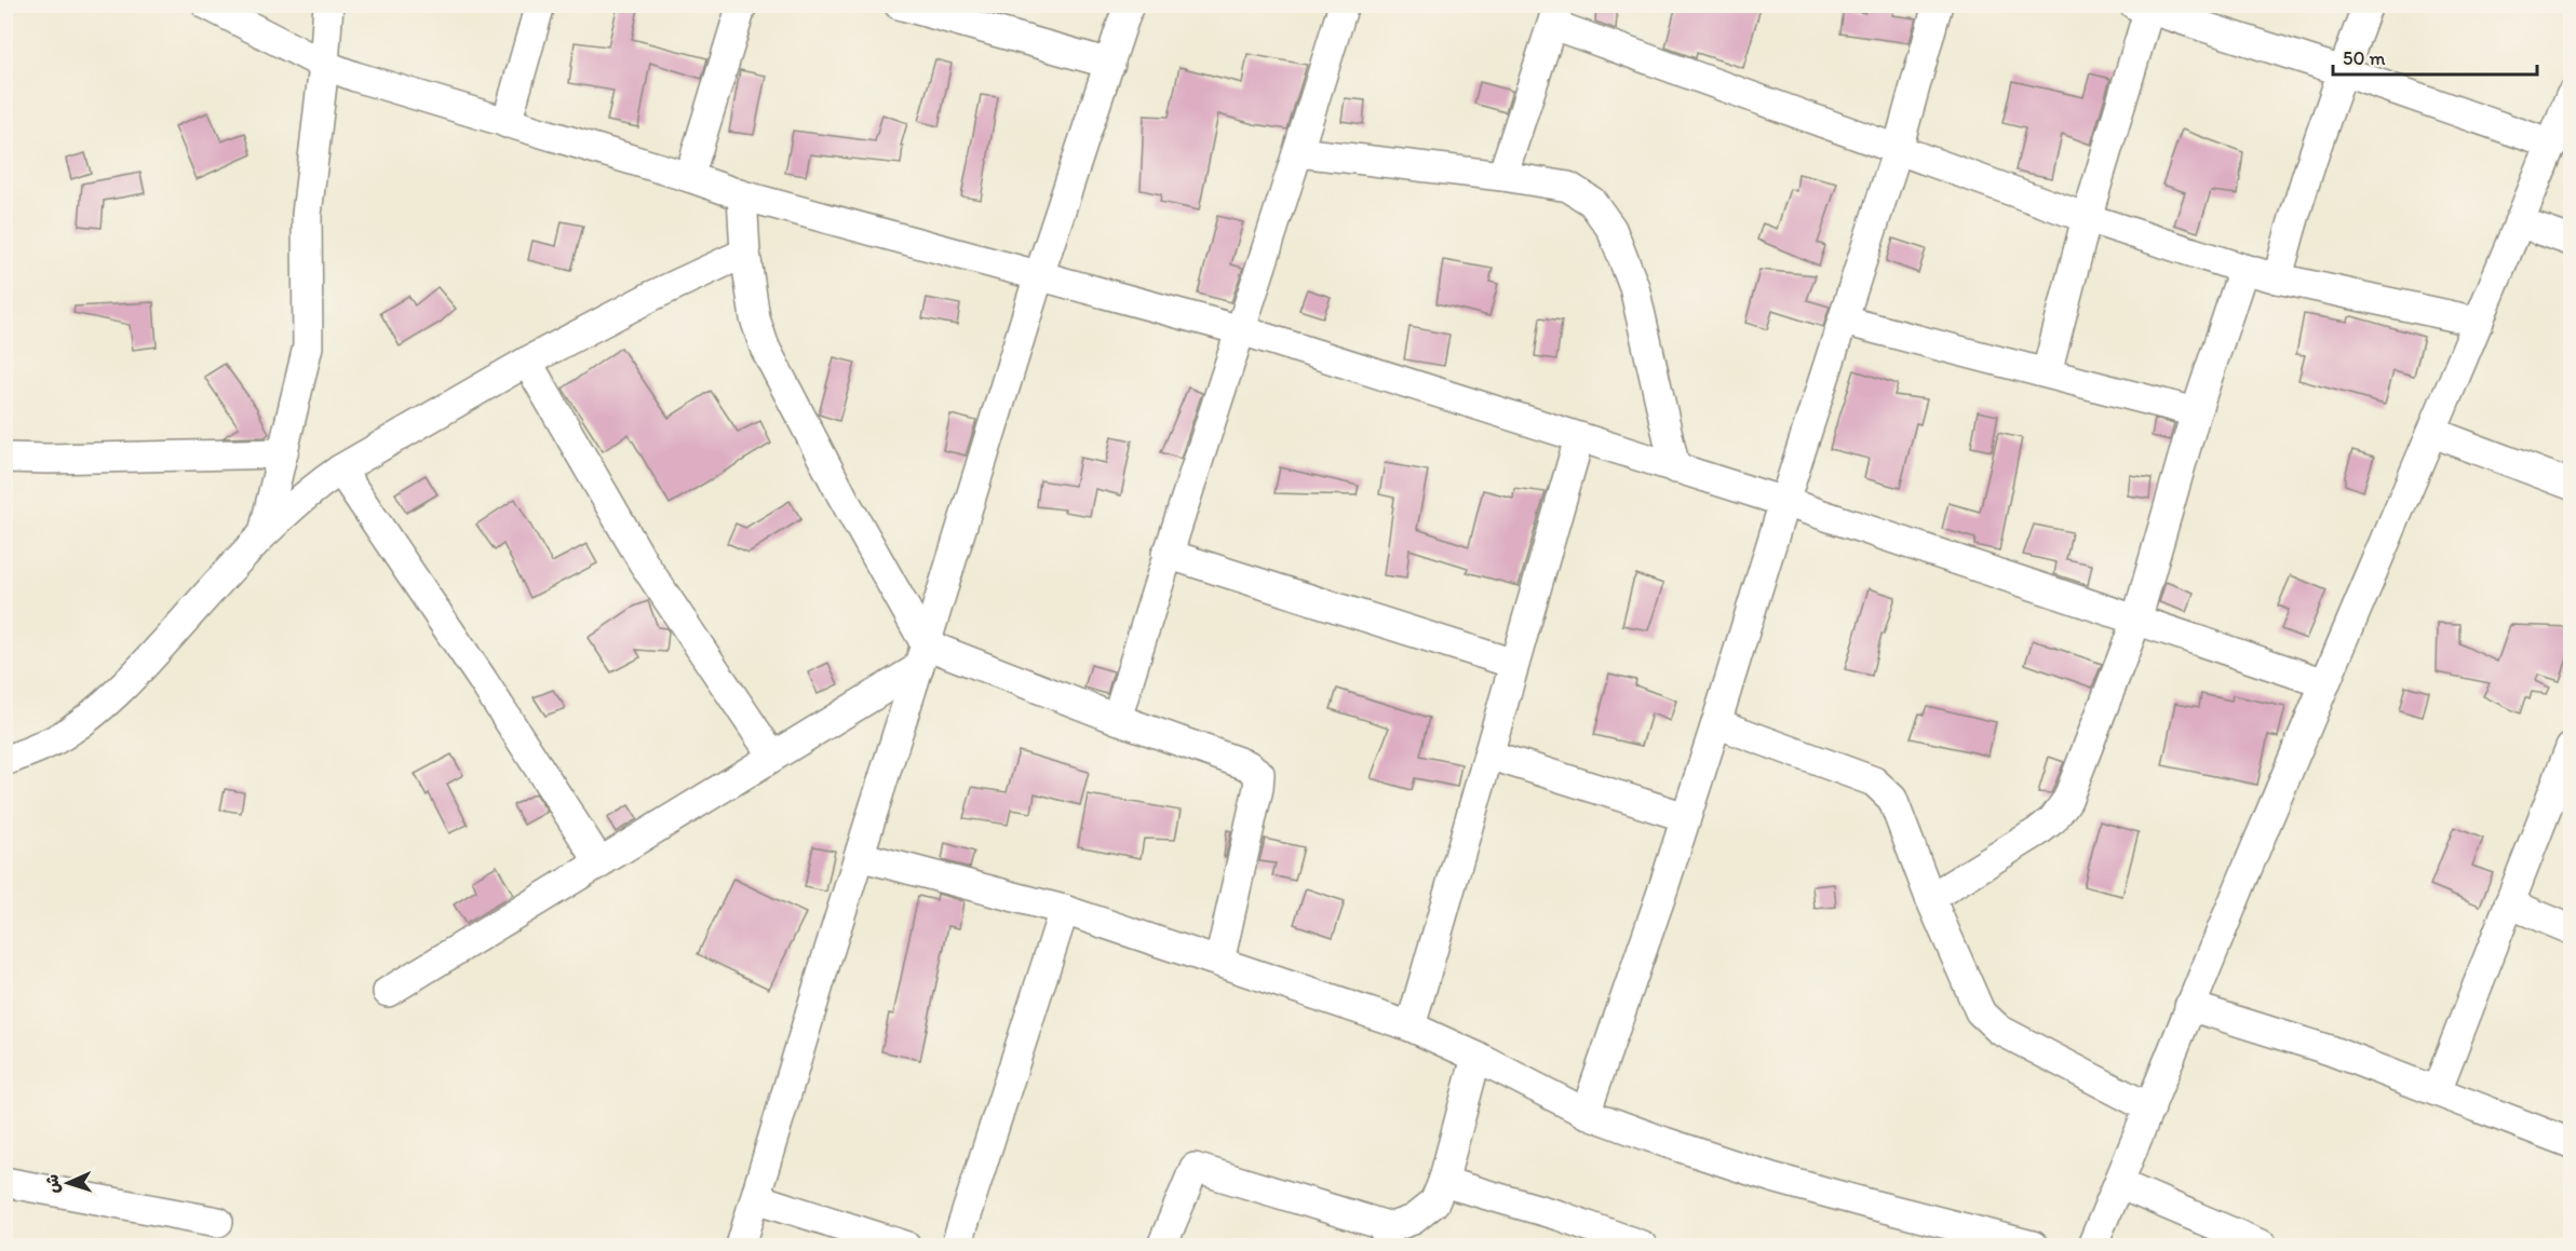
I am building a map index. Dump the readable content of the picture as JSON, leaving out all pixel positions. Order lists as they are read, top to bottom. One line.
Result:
{"scale_bar":"50 m","north":"left"}
